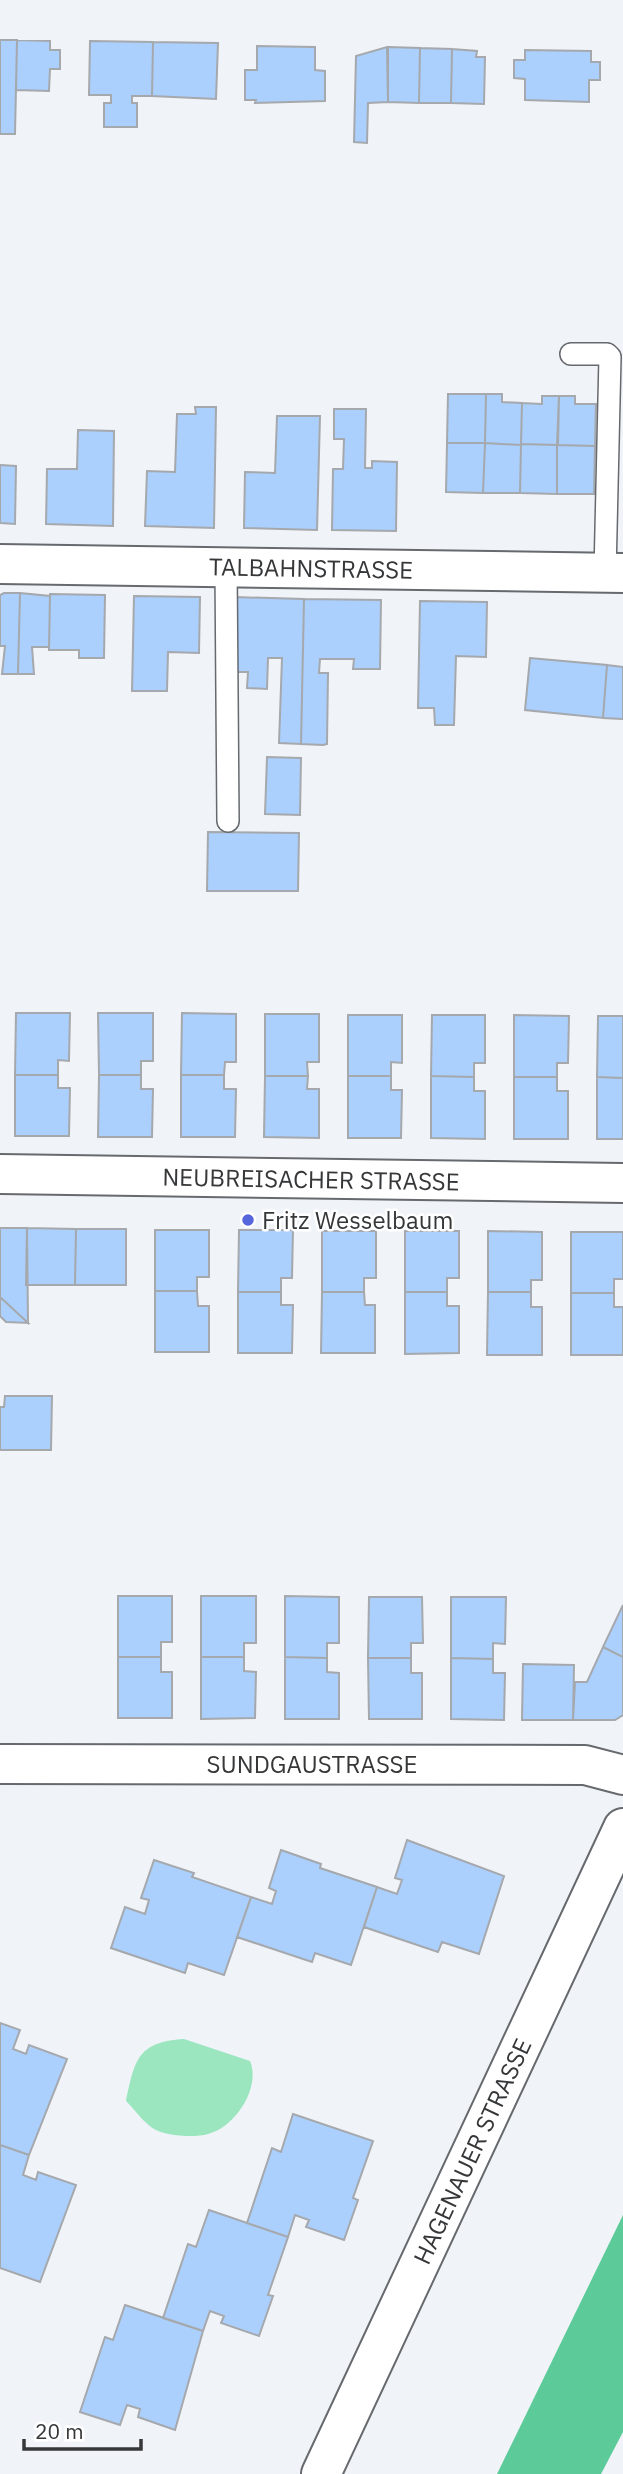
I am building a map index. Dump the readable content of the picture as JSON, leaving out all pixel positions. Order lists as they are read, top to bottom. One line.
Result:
{"streets":{"street":["TALBAHNSTRASSE","NEUBREISACHER STRASSE","SUNDGAUSTRASSE","HAGENAUER STRASSE"]},"places":["Fritz Wesselbaum"],"scale_bar":"20 m"}
